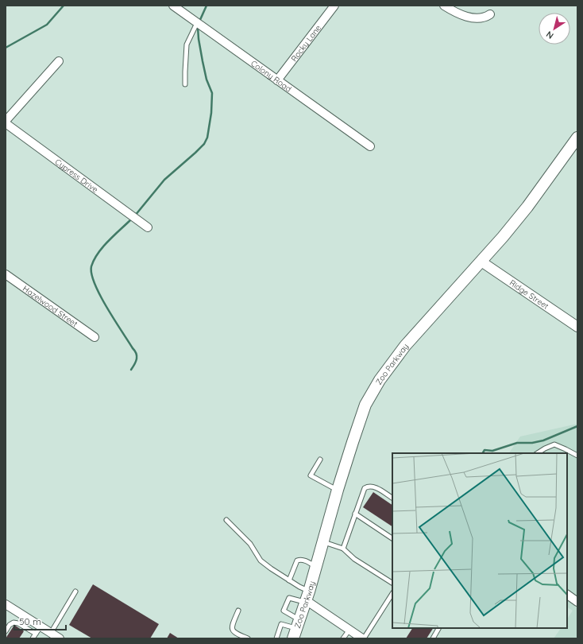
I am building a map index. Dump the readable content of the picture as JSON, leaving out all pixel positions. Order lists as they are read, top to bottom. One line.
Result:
{"streets":{"main road":["Zoo Parkway"],"street":["Rocky Lane","Colony Road","Cypress Drive","Ridge Street","Hazelwood Street"]},"crossings":[["Rocky Lane","Colony Road"],["Ridge Street","Zoo Parkway"]],"scale_bar":"50 m","north":"bottom left"}
